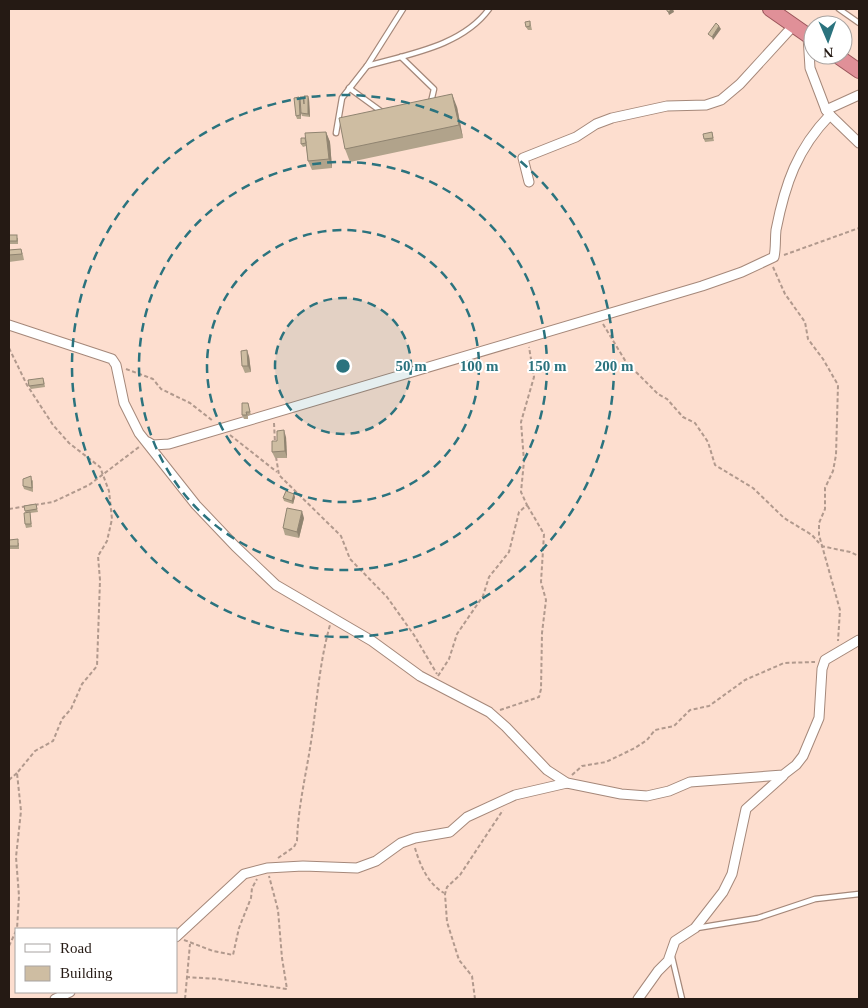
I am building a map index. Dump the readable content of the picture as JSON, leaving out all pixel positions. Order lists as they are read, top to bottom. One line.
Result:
{"legend":["Road","Building"],"north":"bottom","rings":["50 m","100 m","150 m","200 m"]}
